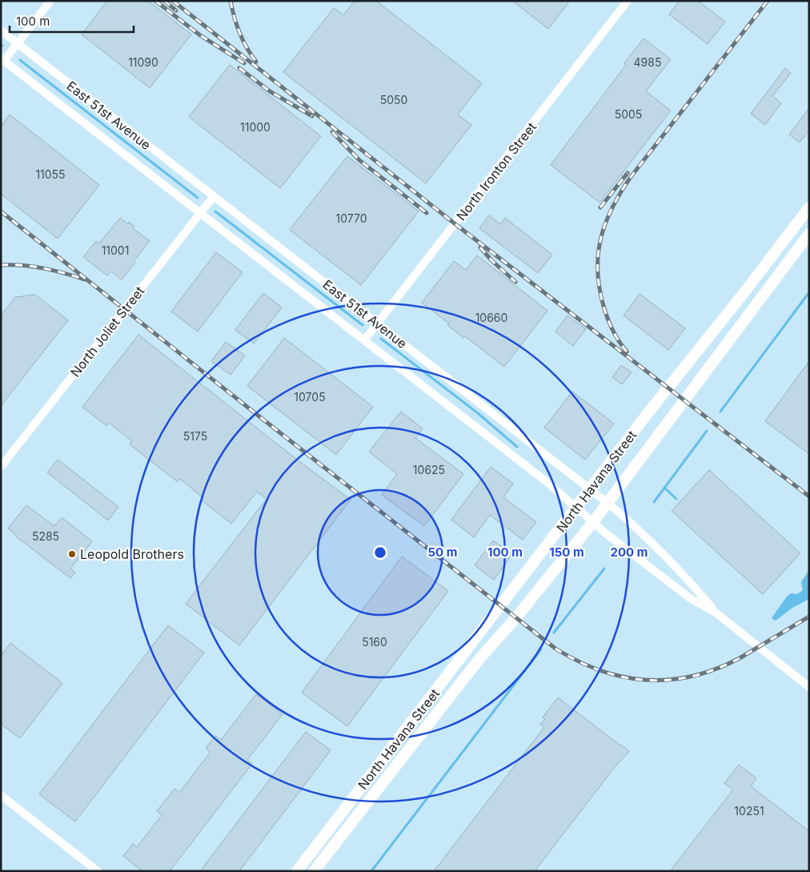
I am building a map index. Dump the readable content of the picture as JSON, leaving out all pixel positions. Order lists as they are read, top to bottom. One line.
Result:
{"streets":{"main road":["North Havana Street"],"street":["East 51st Avenue","North Ironton Street","North Joliet Street"]},"crossings":[["East 51st Avenue","North Ironton Street"],["East 51st Avenue","North Joliet Street"],["East 51st Avenue","North Havana Street"]],"places":["Leopold Brothers"],"house_numbers":["11090","4985","5050","5005","11000","11055","10770","11001","10660","10705","5175","10625","5285","5160","10251"],"scale_bar":"100 m","rings":["50 m","100 m","150 m","200 m"]}
